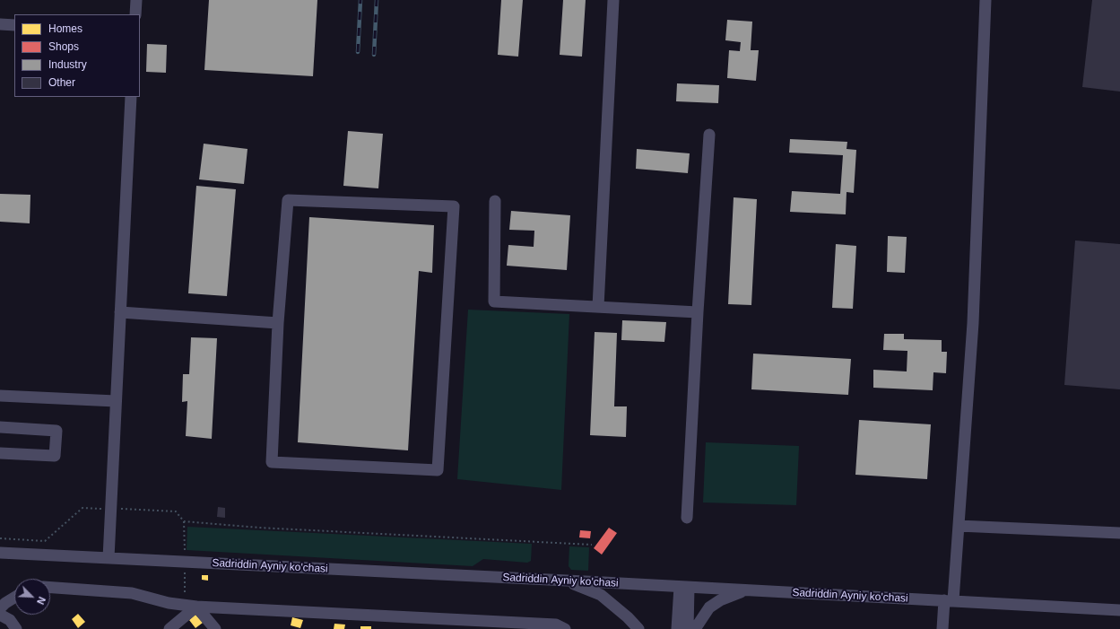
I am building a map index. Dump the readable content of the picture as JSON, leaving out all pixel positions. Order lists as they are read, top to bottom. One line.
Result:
{"streets":{"street":["Sadriddin Ayniy ko'chasi"]},"legend":["Homes","Shops","Industry","Other"],"north":"bottom right"}
